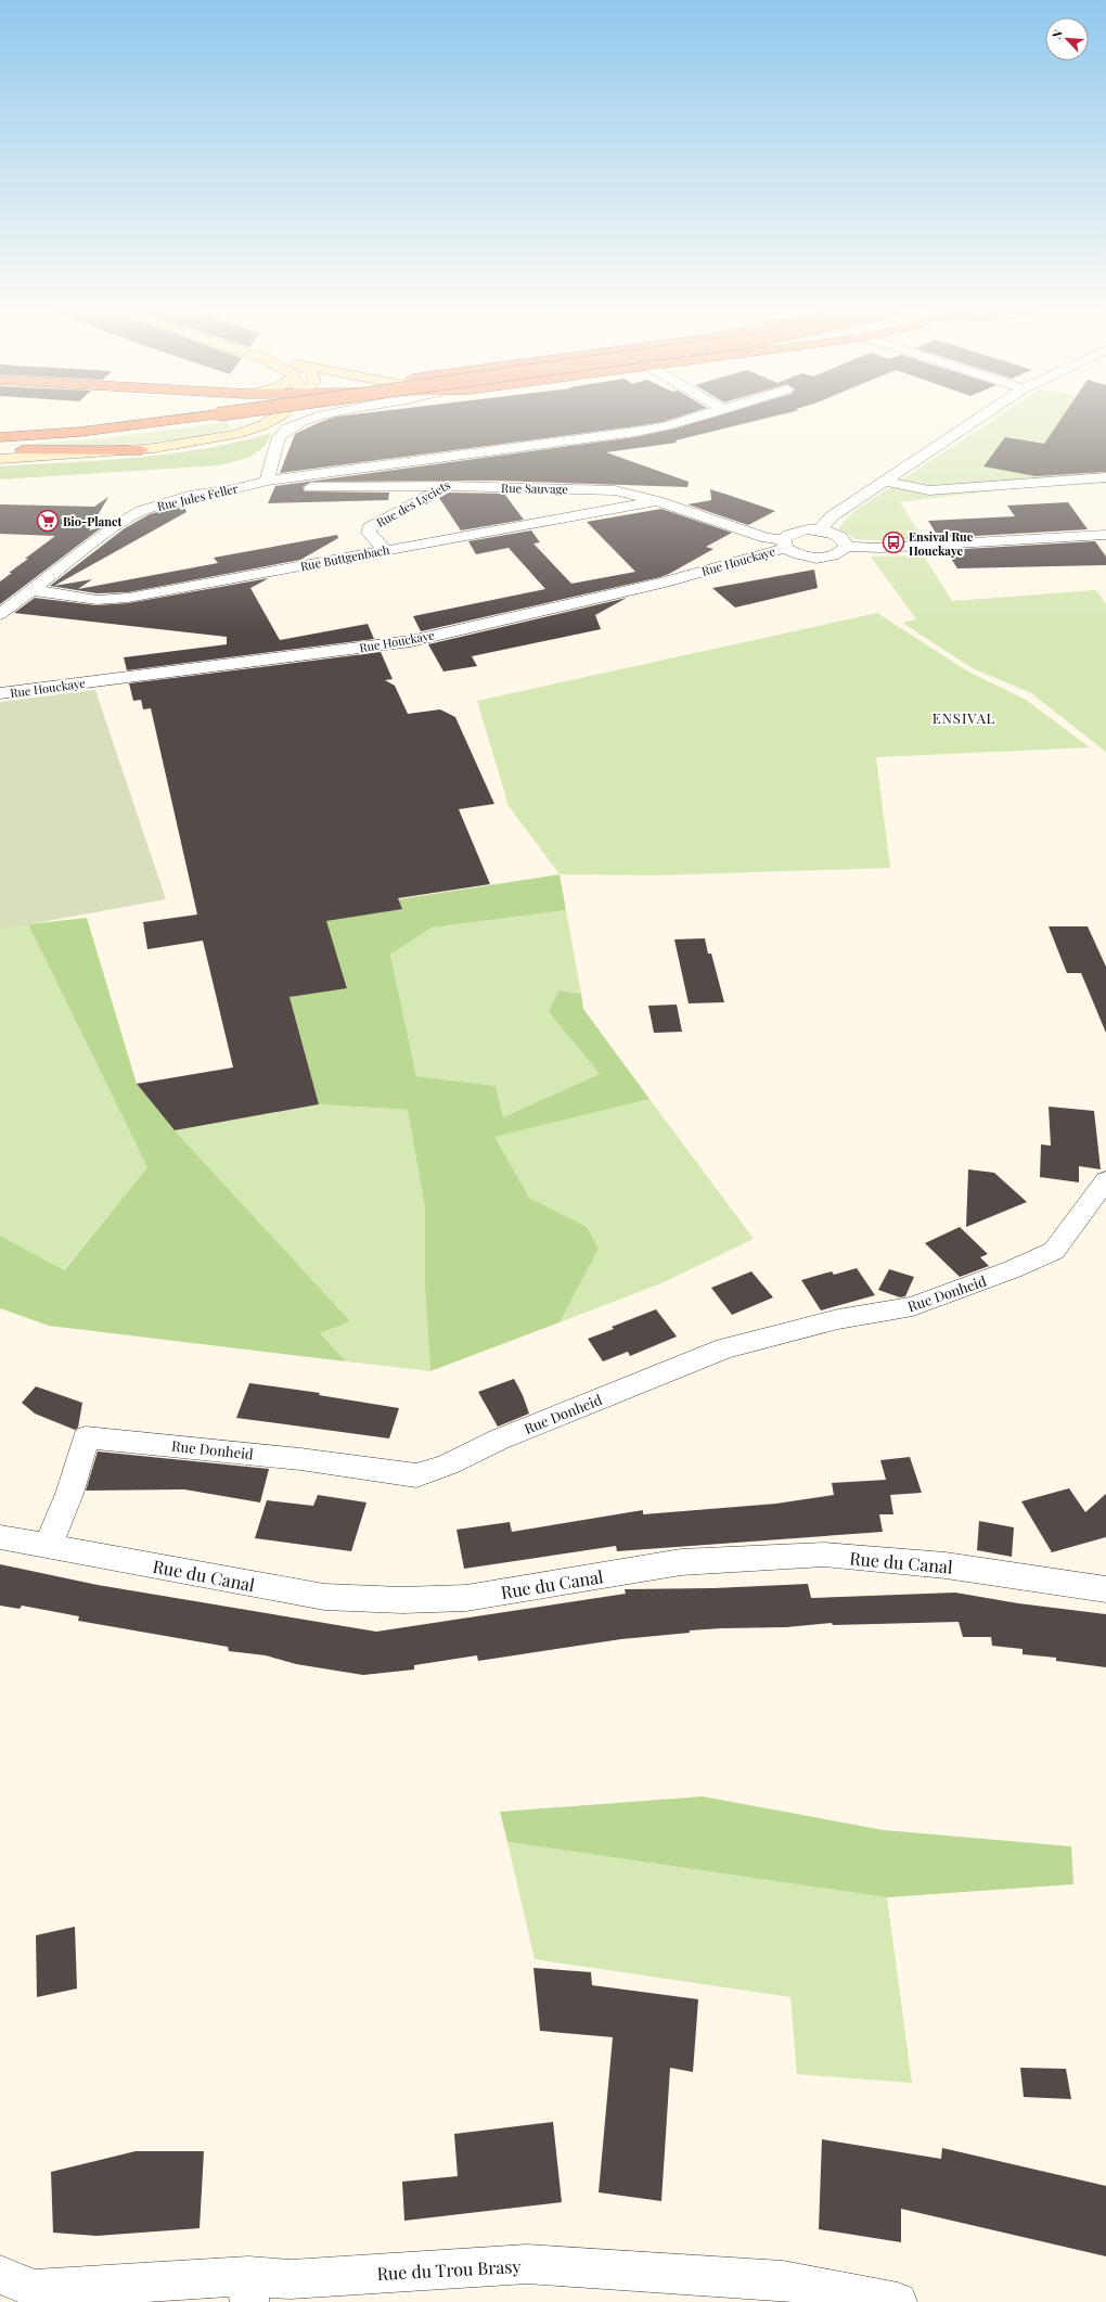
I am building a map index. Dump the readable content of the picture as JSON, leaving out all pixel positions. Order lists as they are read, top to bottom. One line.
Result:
{"streets":{"street":["Rue Sauvage","Rue Jules Feller","Rue des Lyciets","Rue Buttgenbach","Rue Houckaye","Rue Donheid","Rue du Canal","Rue du Trou Brasy"]},"crossings":[["Rue Sauvage","Rue Jules Feller"],["Rue Sauvage","Rue des Lyciets"],["Rue Sauvage","Rue Buttgenbach"],["Rue Sauvage","Rue Houckaye"],["Rue Jules Feller","Rue Buttgenbach"],["Rue des Lyciets","Rue Buttgenbach"],["Rue Donheid","Rue du Canal"]],"districts":["ENSIVAL"],"places":{"supermarket":["Bio-Planet"],"bus stop":["Ensival Rue Houckaye"]},"north":"top left"}
